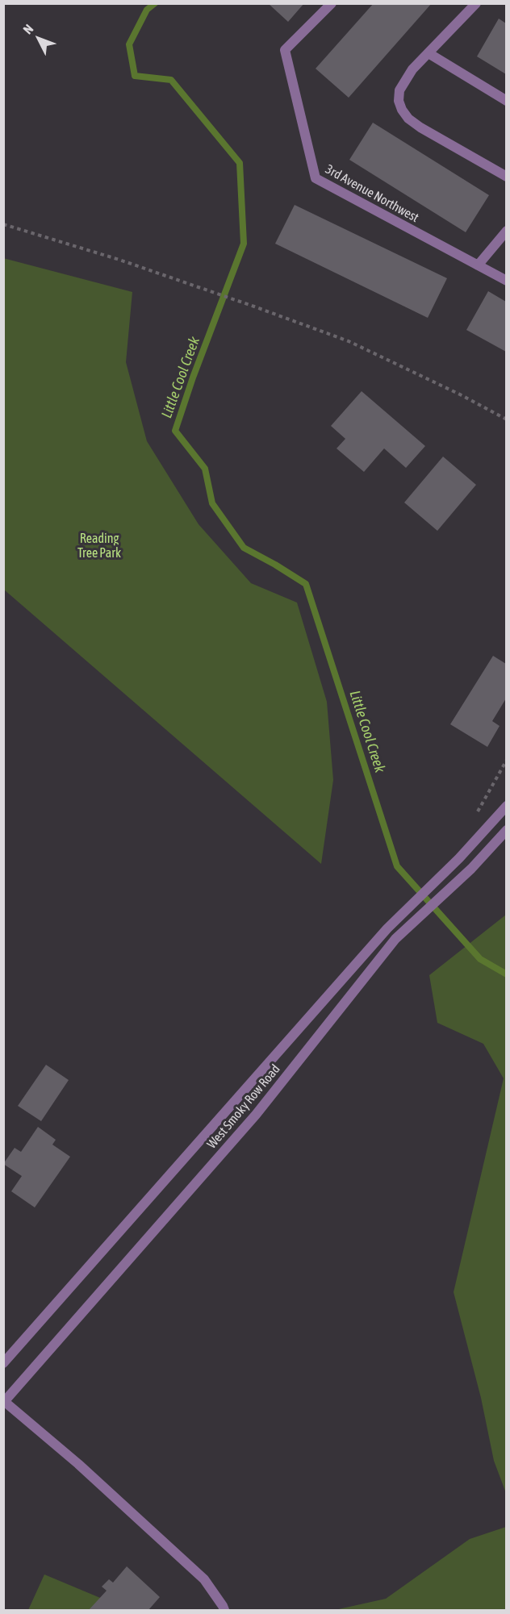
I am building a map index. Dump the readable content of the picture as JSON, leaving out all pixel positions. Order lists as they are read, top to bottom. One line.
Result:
{"streets":{"street":["3rd Avenue Northwest","West Smoky Row Road"]},"water":["Little Cool Creek"],"parks":["Reading Tree Park"],"north":"top left"}
